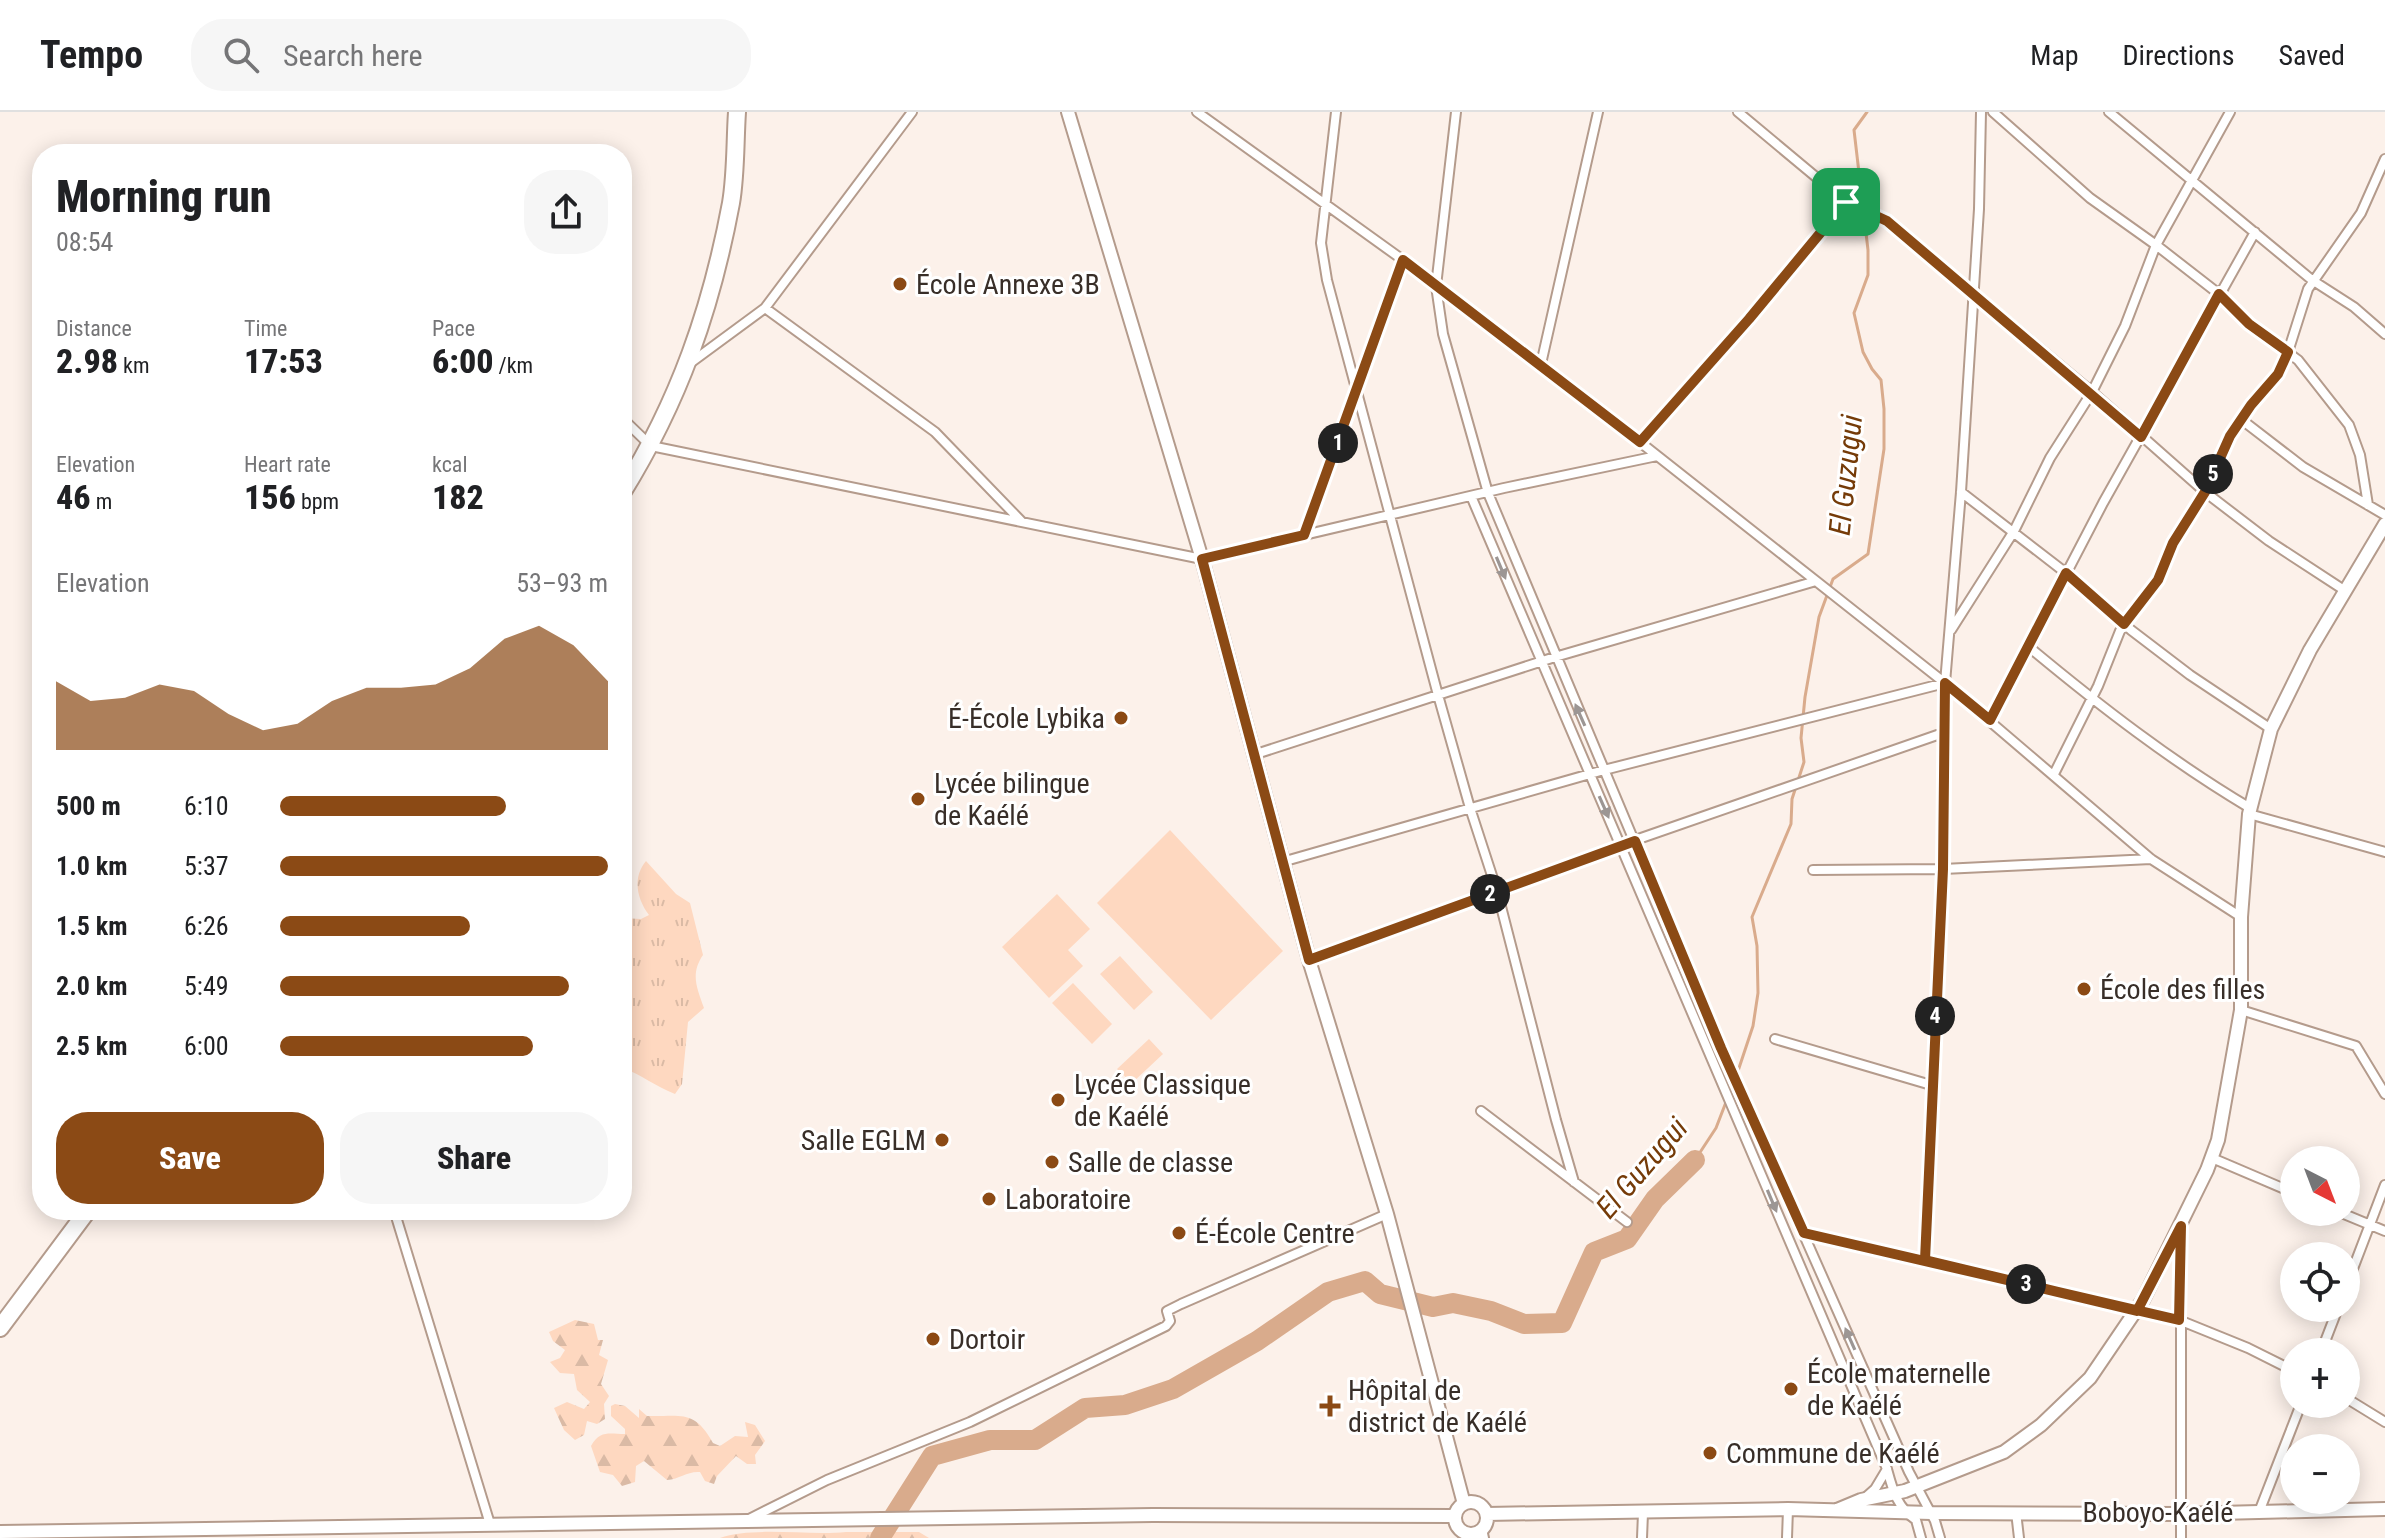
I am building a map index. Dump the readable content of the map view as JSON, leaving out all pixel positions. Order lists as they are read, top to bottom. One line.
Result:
{"streets":{"main road":["Boboyo-Kaélé"]},"water":["El Guzugui"],"places":{"other":["École Annexe 3B","É-École Lybika","Lycée bilingue de Kaélé","École des filles","Lycée Classique de Kaélé","Salle EGLM","Salle de classe","Laboratoire","É-École Centre","Dortoir","École maternelle de Kaélé","Commune de Kaélé"],"health":["Hôpital de district de Kaélé"]},"north":"bottom right","page":{"header":"Tempo","search":"Search here","nav":["Map","Directions","Saved"],"heading":["Morning run","08:54"],"stats":[["Distance","2.98 km"],["Time","17:53"],["Pace","6:00 /km"],["Elevation","46 m"],["Heart rate","156 bpm"],["kcal","182"]],"pins":["1","5","2","4","3"],"chart":["Elevation","53–93 m"],"list":[{"name":"500 m","note":"6:10"},{"name":"1.0 km","note":"5:37"},{"name":"1.5 km","note":"6:26"},{"name":"2.0 km","note":"5:49"},{"name":"2.5 km","note":"6:00"}],"buttons":["Save","Share"],"map_buttons":["+","−"]}}
